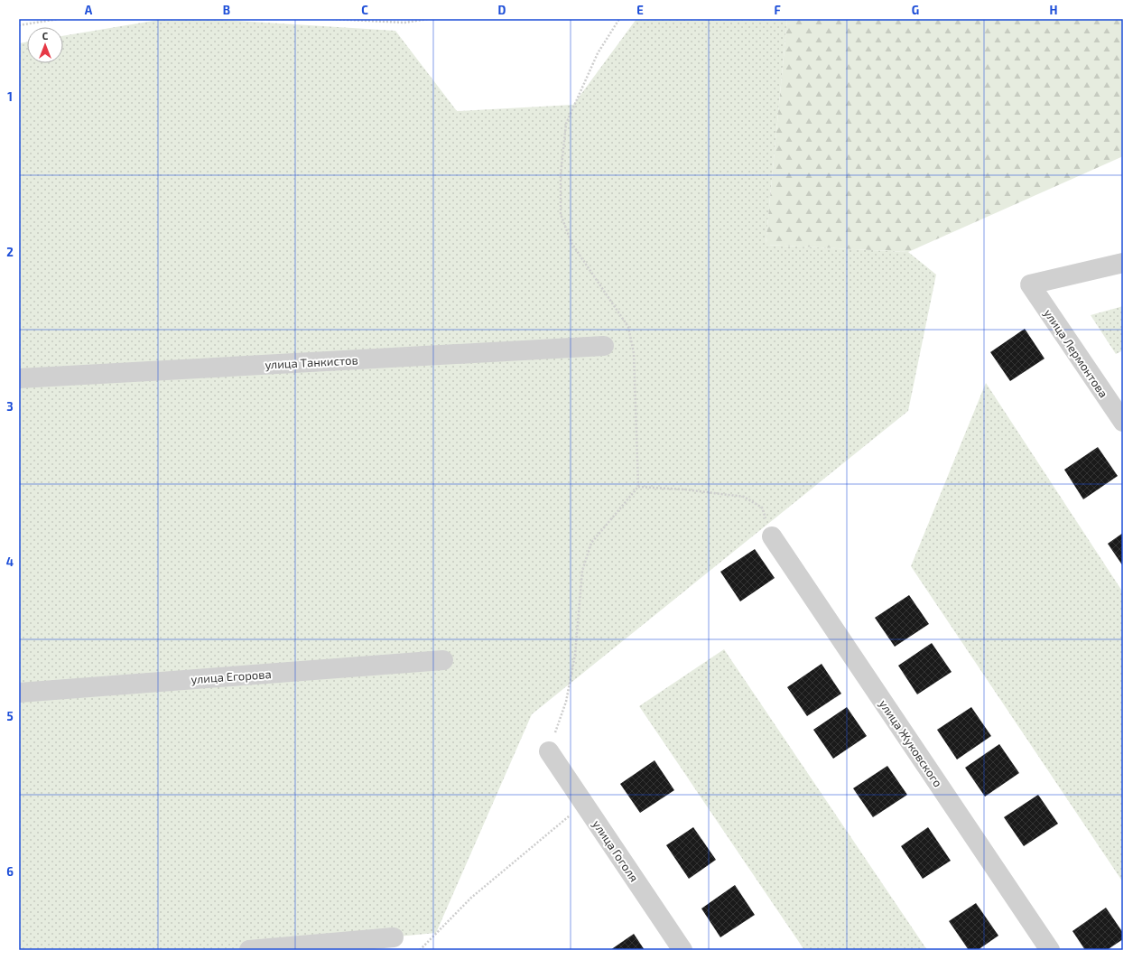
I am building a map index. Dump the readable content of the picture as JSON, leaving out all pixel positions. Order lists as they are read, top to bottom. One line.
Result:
{"streets":{"street":["улица Лермонтова","улица Танкистов","улица Егорова","улица Жуковского","улица Гоголя"]},"north":"top","grid":{"columns":["A","B","C","D","E","F","G","H"],"rows":["1","2","3","4","5","6"]}}
